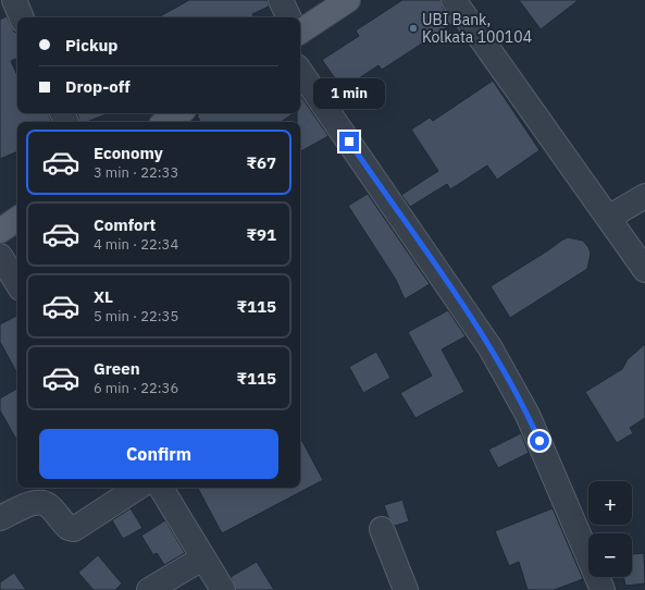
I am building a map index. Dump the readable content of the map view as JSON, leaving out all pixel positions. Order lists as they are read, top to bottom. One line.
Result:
{"places":["UBI Bank, Kolkata 100104"],"page":{"banner":["Pickup","Drop-off"],"bubble":"1 min","list":[{"name":"Economy","note":"3 min · 22:33","value":"₹67"},{"name":"Comfort","note":"4 min · 22:34","value":"₹91"},{"name":"XL","note":"5 min · 22:35","value":"₹115"},{"name":"Green","note":"6 min · 22:36","value":"₹115"}],"buttons":"Confirm","map_buttons":["+","−"]}}
